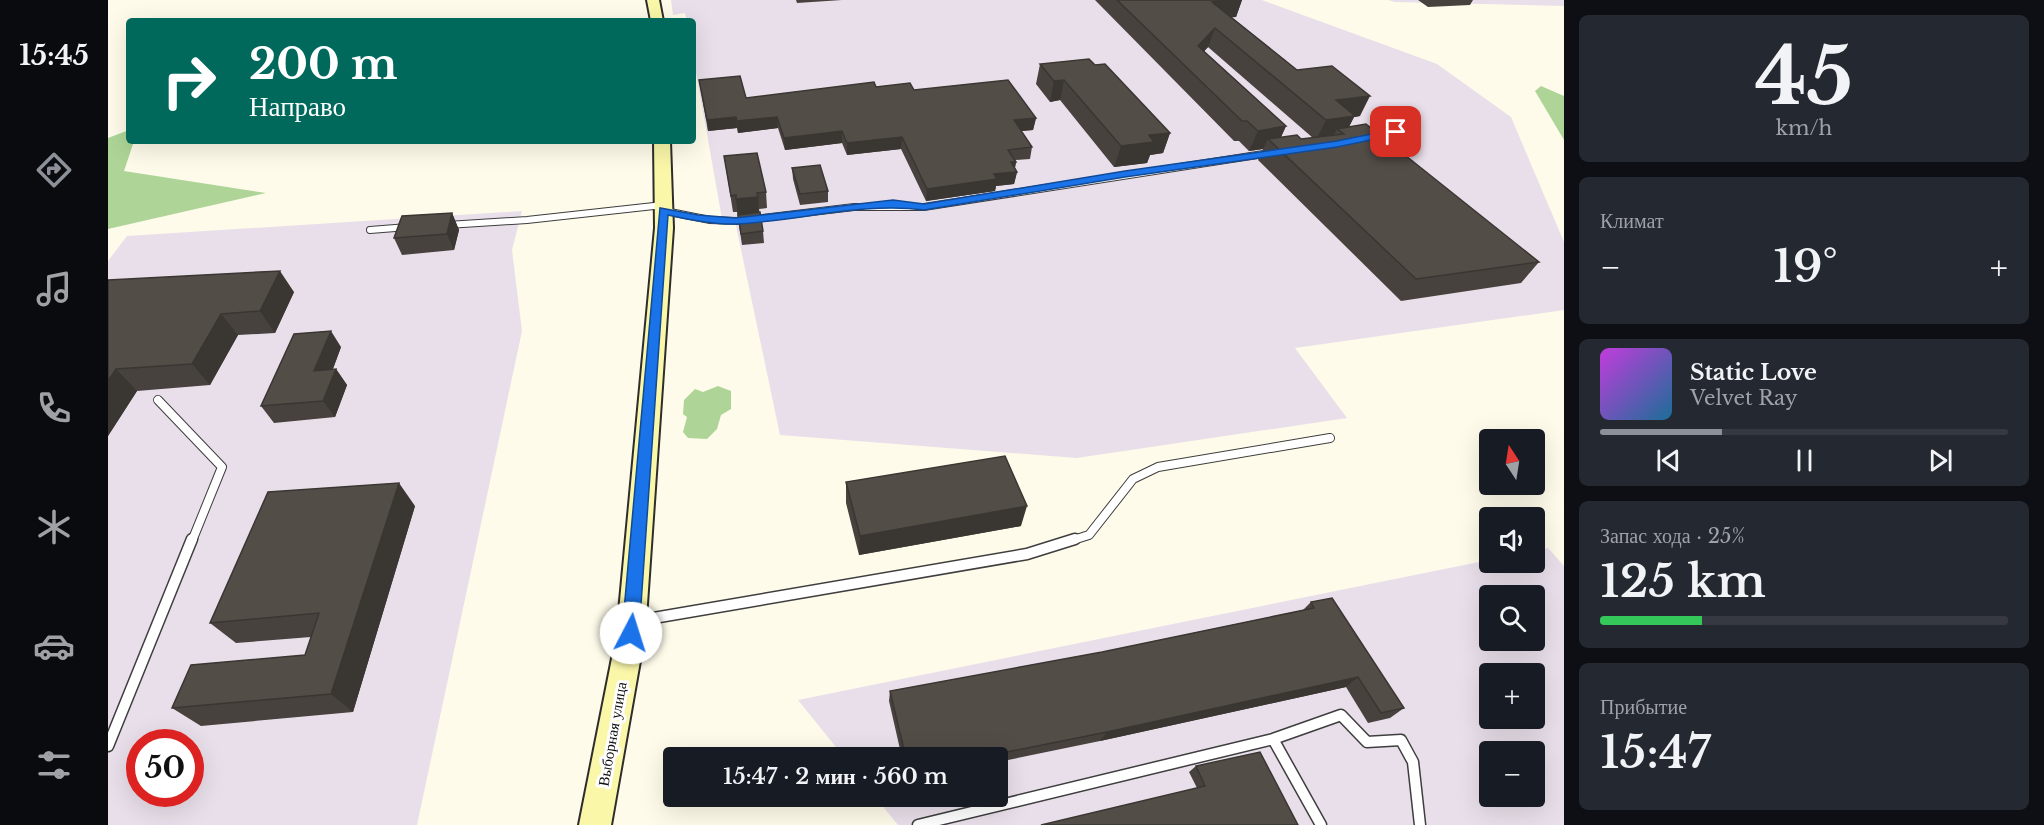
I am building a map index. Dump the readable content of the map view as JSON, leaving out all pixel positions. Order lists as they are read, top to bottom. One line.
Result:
{"streets":{"main road":["Выборная улица"]},"north":"top","page":{"tabs":"15:45","tile":[["45","km/h"],"Климат",["Запас хода · 25%","125 km"],["Прибытие","15:47"]],"turn":["200 m","Направо"],"heat":["−","19°","+"],"song":["Static Love","Velvet Ray"],"map_buttons":["+","−"],"limit":"50","trip":"15:47 · 2 мин · 560 m"}}
